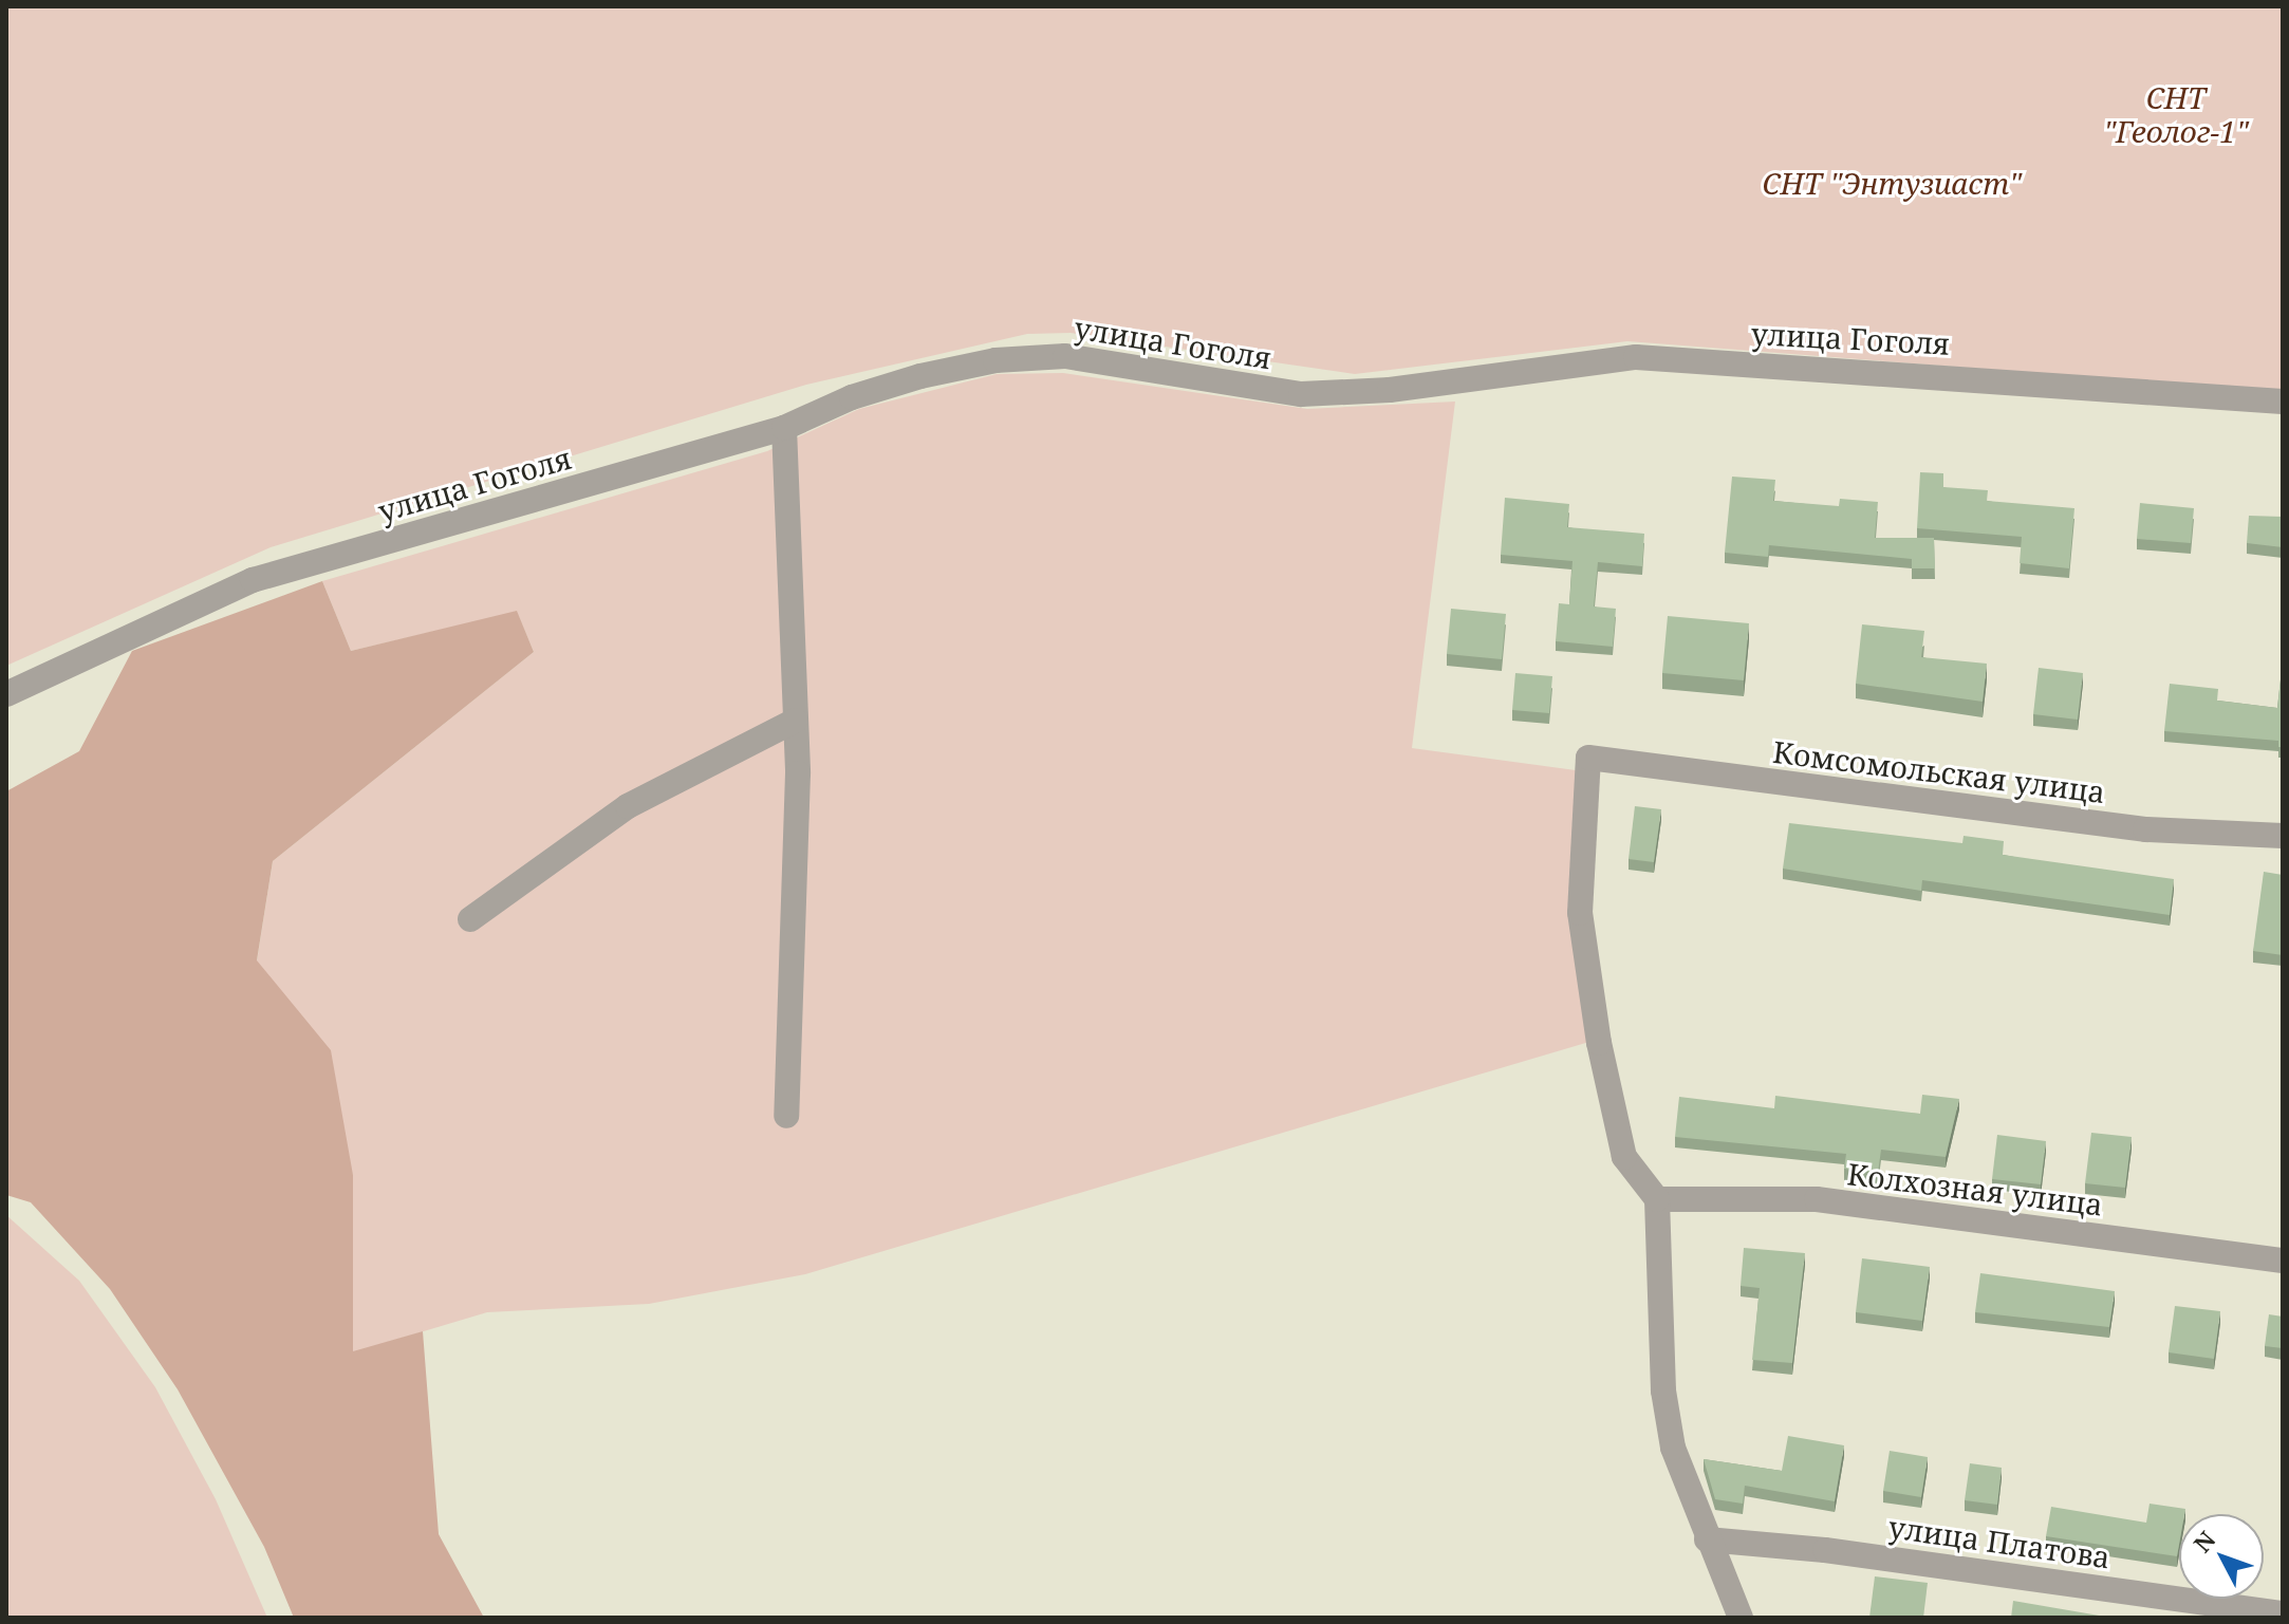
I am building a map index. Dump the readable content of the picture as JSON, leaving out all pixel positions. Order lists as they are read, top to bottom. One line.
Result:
{"streets":{"street":["улица Гоголя","Комсомольская улица","Колхозная улица","улица Платова"]},"crossings":[["Комсомольская улица","Колхозная улица"]],"parks":["СНТ \"Геолог-1\"","СНТ \"Энтузиаст\""],"north":"top left"}
